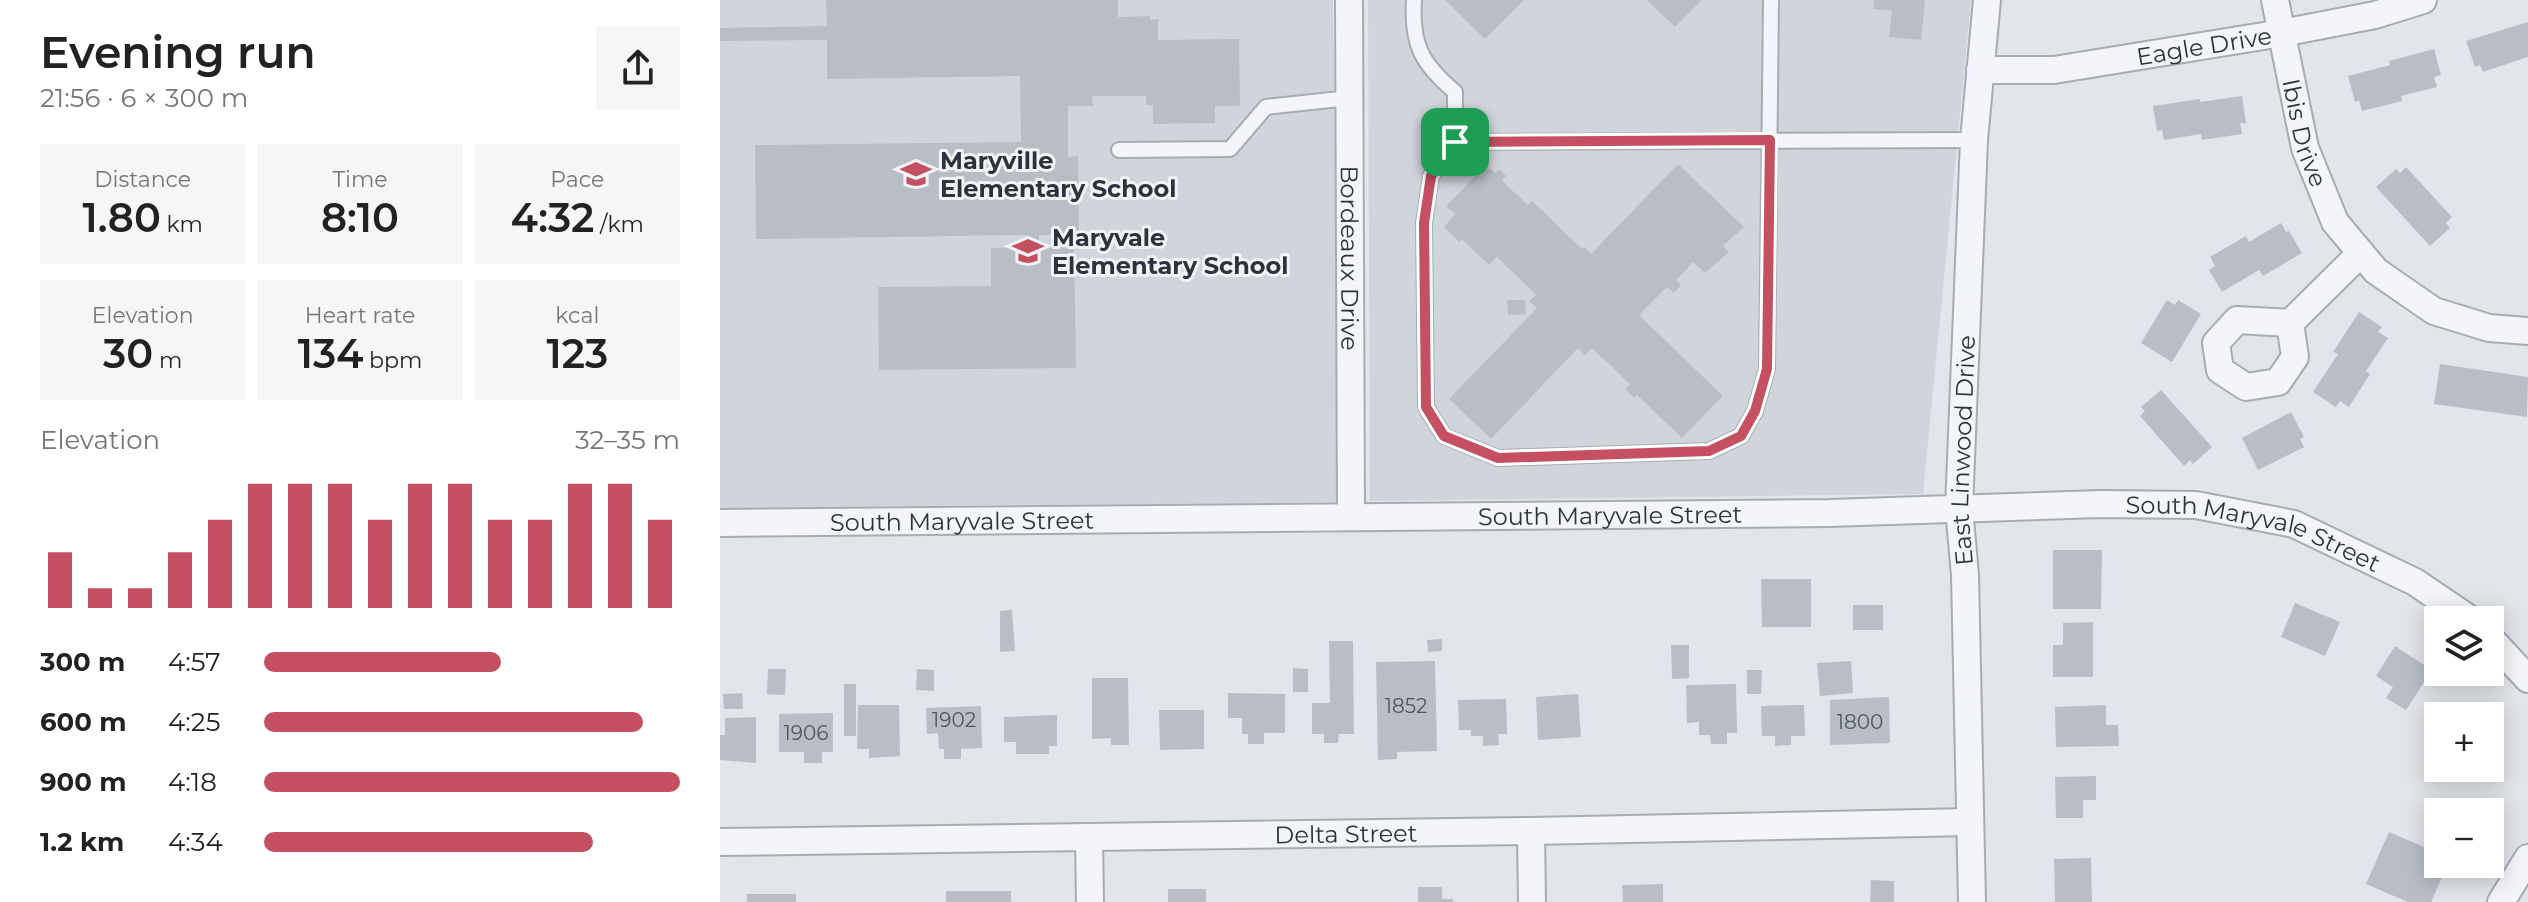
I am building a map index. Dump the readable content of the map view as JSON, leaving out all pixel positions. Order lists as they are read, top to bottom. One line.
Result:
{"streets":{"street":["Eagle Drive","Ibis Drive","Bordeaux Drive","East Linwood Drive","South Maryvale Street","Delta Street"]},"crossings":[["Eagle Drive","Ibis Drive"],["Eagle Drive","East Linwood Drive"],["Bordeaux Drive","South Maryvale Street"],["East Linwood Drive","South Maryvale Street"],["East Linwood Drive","Delta Street"]],"places":{"school or university":["Maryville Elementary School","Maryvale Elementary School"]},"house_numbers":["1852","1902","1800","1906"],"page":{"heading":["Evening run","21:56 · 6 × 300 m"],"stats":[["Distance","1.80 km"],["Time","8:10"],["Pace","4:32 /km"],["Elevation","30 m"],["Heart rate","134 bpm"],["kcal","123"]],"chart":["Elevation","32–35 m"],"map_buttons":["+","−"],"list":[{"name":"300 m","note":"4:57"},{"name":"600 m","note":"4:25"},{"name":"900 m","note":"4:18"},{"name":"1.2 km","note":"4:34"}]}}
